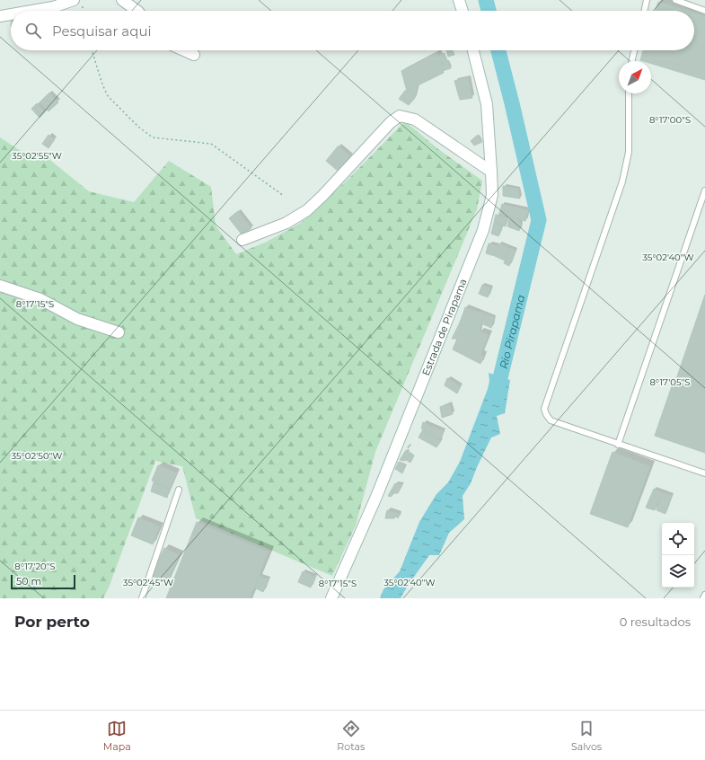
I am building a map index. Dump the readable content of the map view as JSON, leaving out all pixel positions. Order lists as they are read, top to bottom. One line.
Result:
{"streets":{"main road":["Estrada de Pirapama"]},"water":["Rio Pirapama"],"scale_bar":"50 m","north":"top right","page":{"search":"Pesquisar aqui","scale":"50 m","heading":["Por perto","0 resultados"],"nav":["Mapa","Rotas","Salvos"]},"coordinates":["8°17'00\"S","35°02'55\"W","35°02'40\"W","8°17'15\"S","8°17'05\"S","35°02'50\"W","8°17'20\"S","35°02'45\"W"]}
